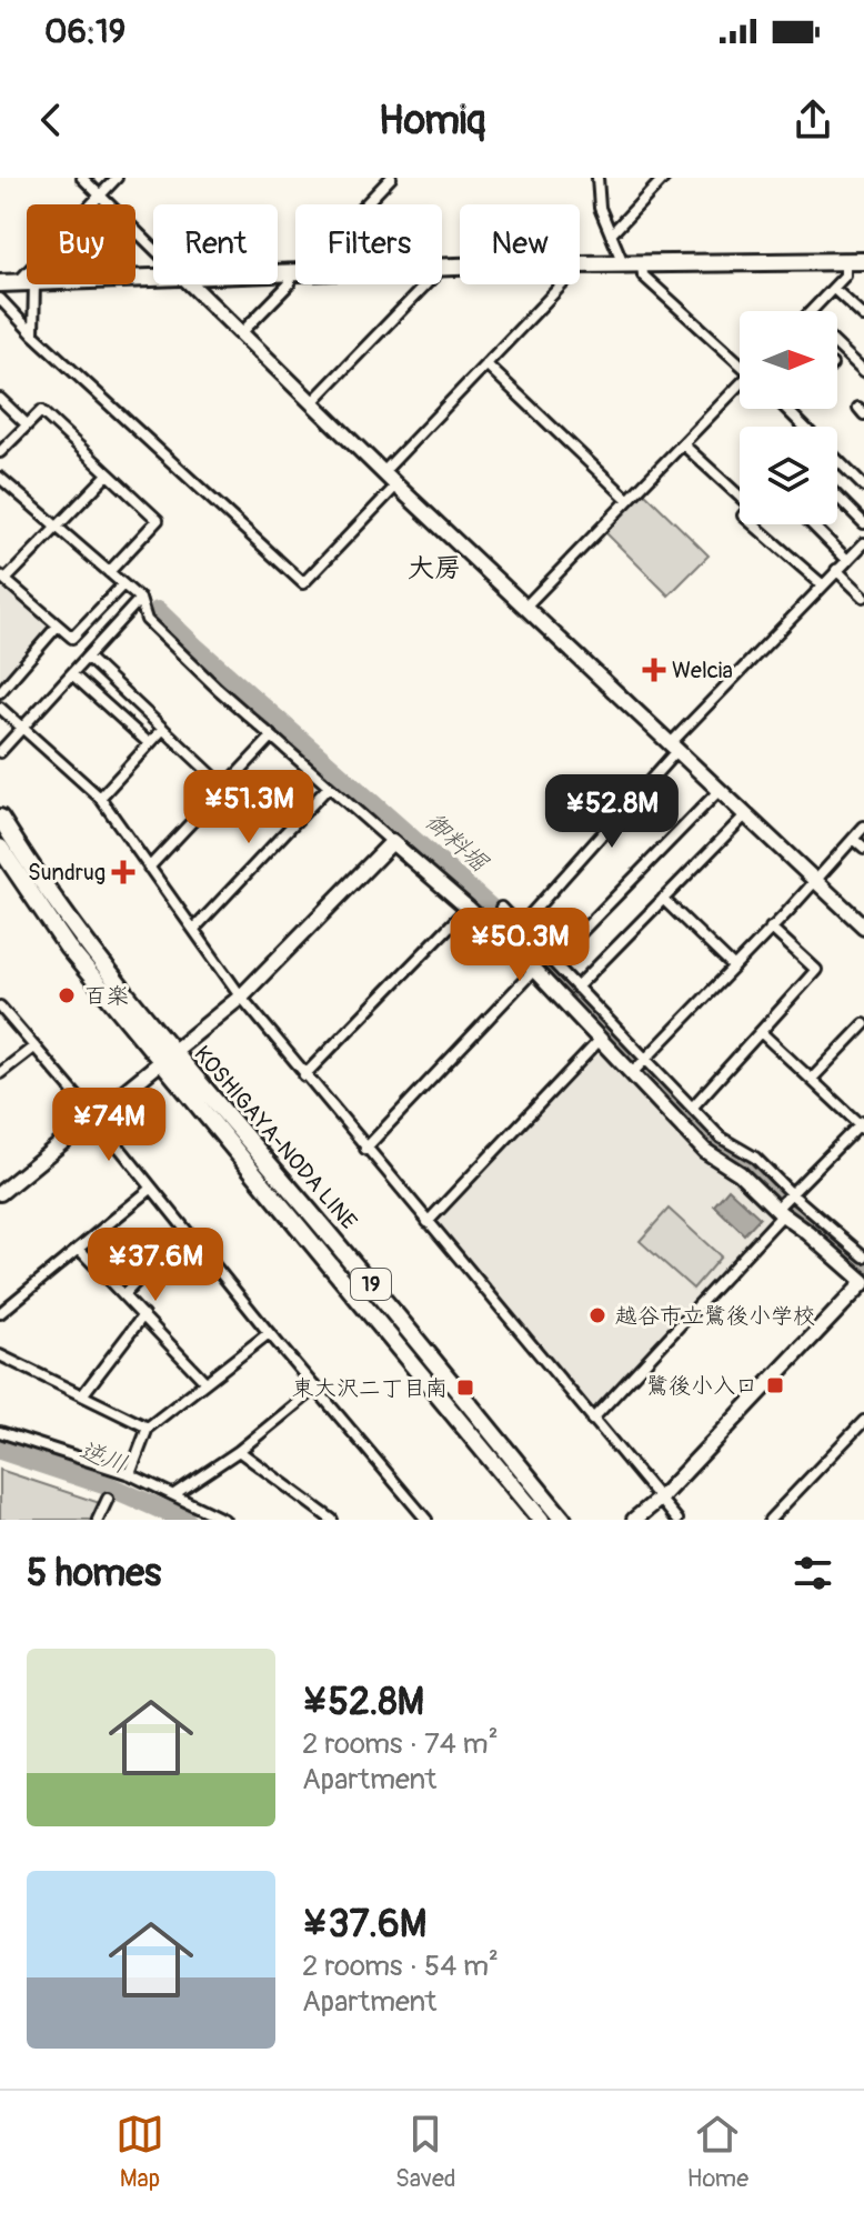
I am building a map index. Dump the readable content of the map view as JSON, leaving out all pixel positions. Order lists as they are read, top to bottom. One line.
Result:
{"streets":{"main road":["KOSHIGAYA-NODA LINE","19"]},"districts":["大房"],"water":["御料堀","逆川"],"places":{"health":["Welcia","Sundrug"],"other":["百楽","越谷市立鷺後小学校"],"transit":["鷺後小入口","東大沢二丁目南"]},"north":"right","page":{"status":"06:19","header":"Homiq","chip":["Buy","Rent","Filters","New"],"price":["¥51.3M","¥52.8M","¥50.3M","¥74M","¥37.6M"],"heading":"5 homes","list":[{"name":"¥52.8M","note":"2 rooms · 74 m² · Apartment"},{"name":"¥37.6M","note":"2 rooms · 54 m² · Apartment"}],"tabs":["Map","Saved","Home"]}}
